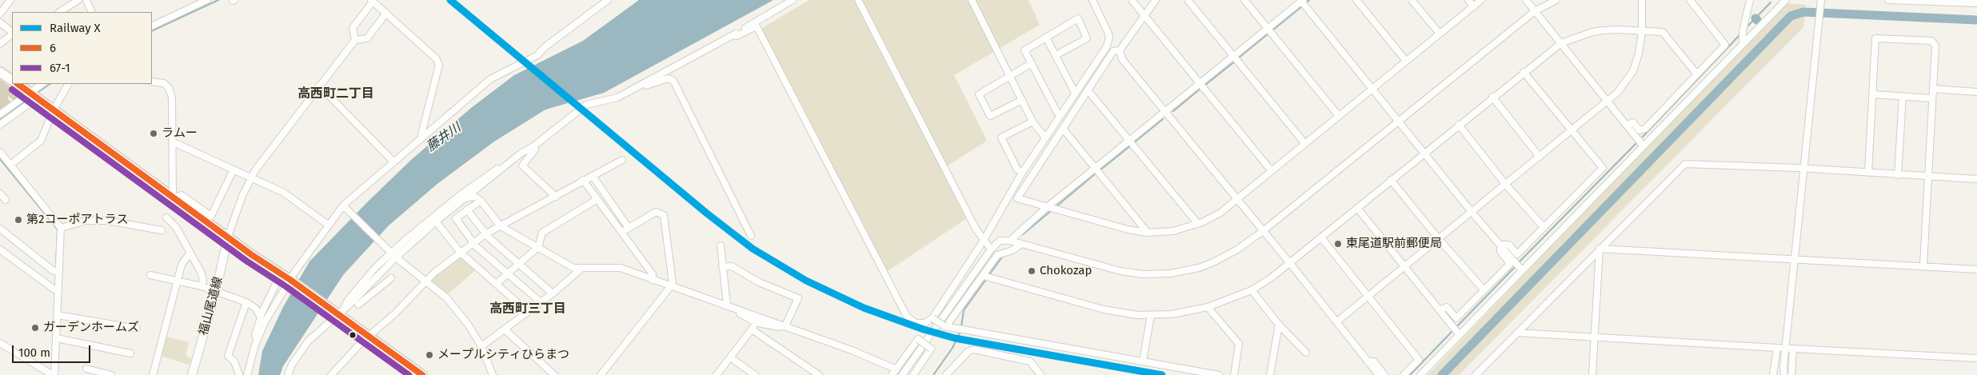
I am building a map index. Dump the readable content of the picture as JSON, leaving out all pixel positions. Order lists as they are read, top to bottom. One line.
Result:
{"streets":{"main road":["福山尾道線"]},"districts":["高西町二丁目","高西町三丁目"],"water":["藤井川"],"places":["ラムー","第2コーポアトラス","東尾道駅前郵便局","Chokozap","ガーデンホームズ","メープルシティひらまつ"],"lines":["rail line X","transit line 6","transit line 67-1"],"legend":["Railway X","6","67-1"],"scale_bar":"100 m"}
